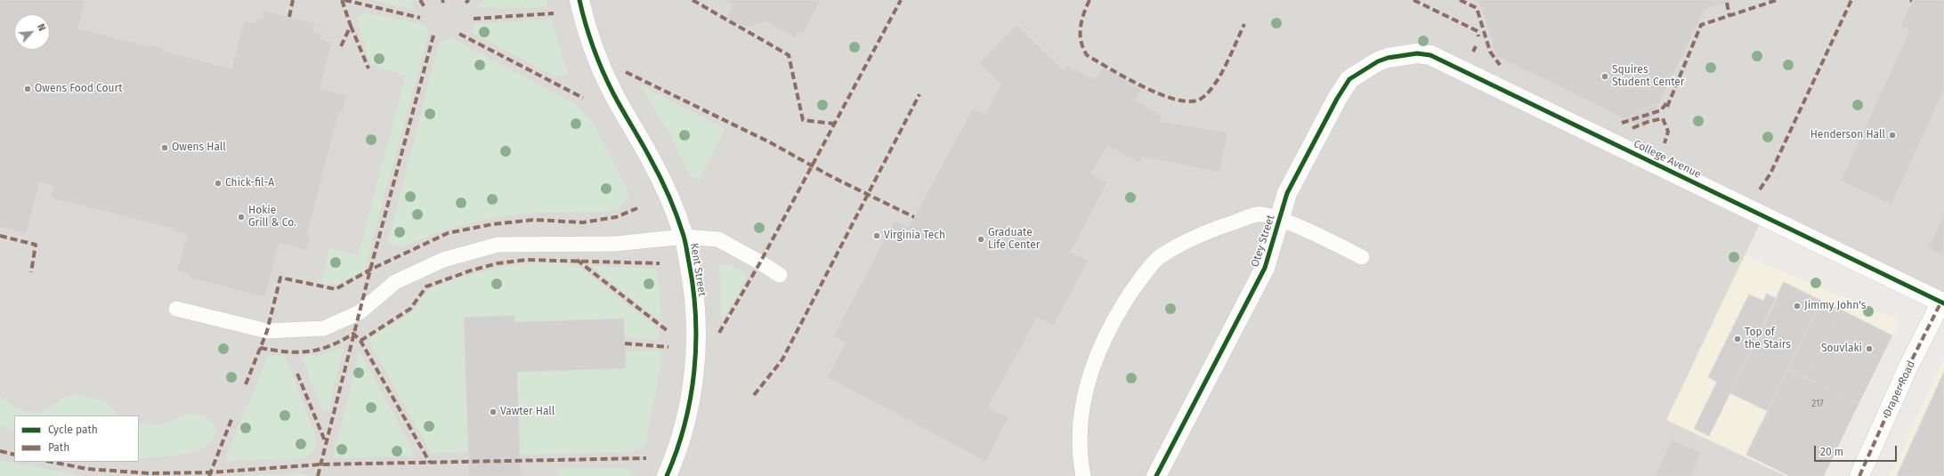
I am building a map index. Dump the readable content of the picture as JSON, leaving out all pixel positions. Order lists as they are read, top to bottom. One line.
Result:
{"streets":{"street":["College Avenue","Otey Street","Kent Street","Draper Road"]},"crossings":[["College Avenue","Otey Street"],["College Avenue","Draper Road"]],"places":["Squires Student Center","Owens Food Court","Henderson Hall","Owens Hall","Chick-fil-A","Hokie Grill & Co.","Virginia Tech","Graduate Life Center","Jimmy John's","Top of the Stairs","Souvlaki","Vawter Hall"],"house_numbers":["217"],"legend":["Cycle path","Path"],"scale_bar":"20 m","north":"top right"}
